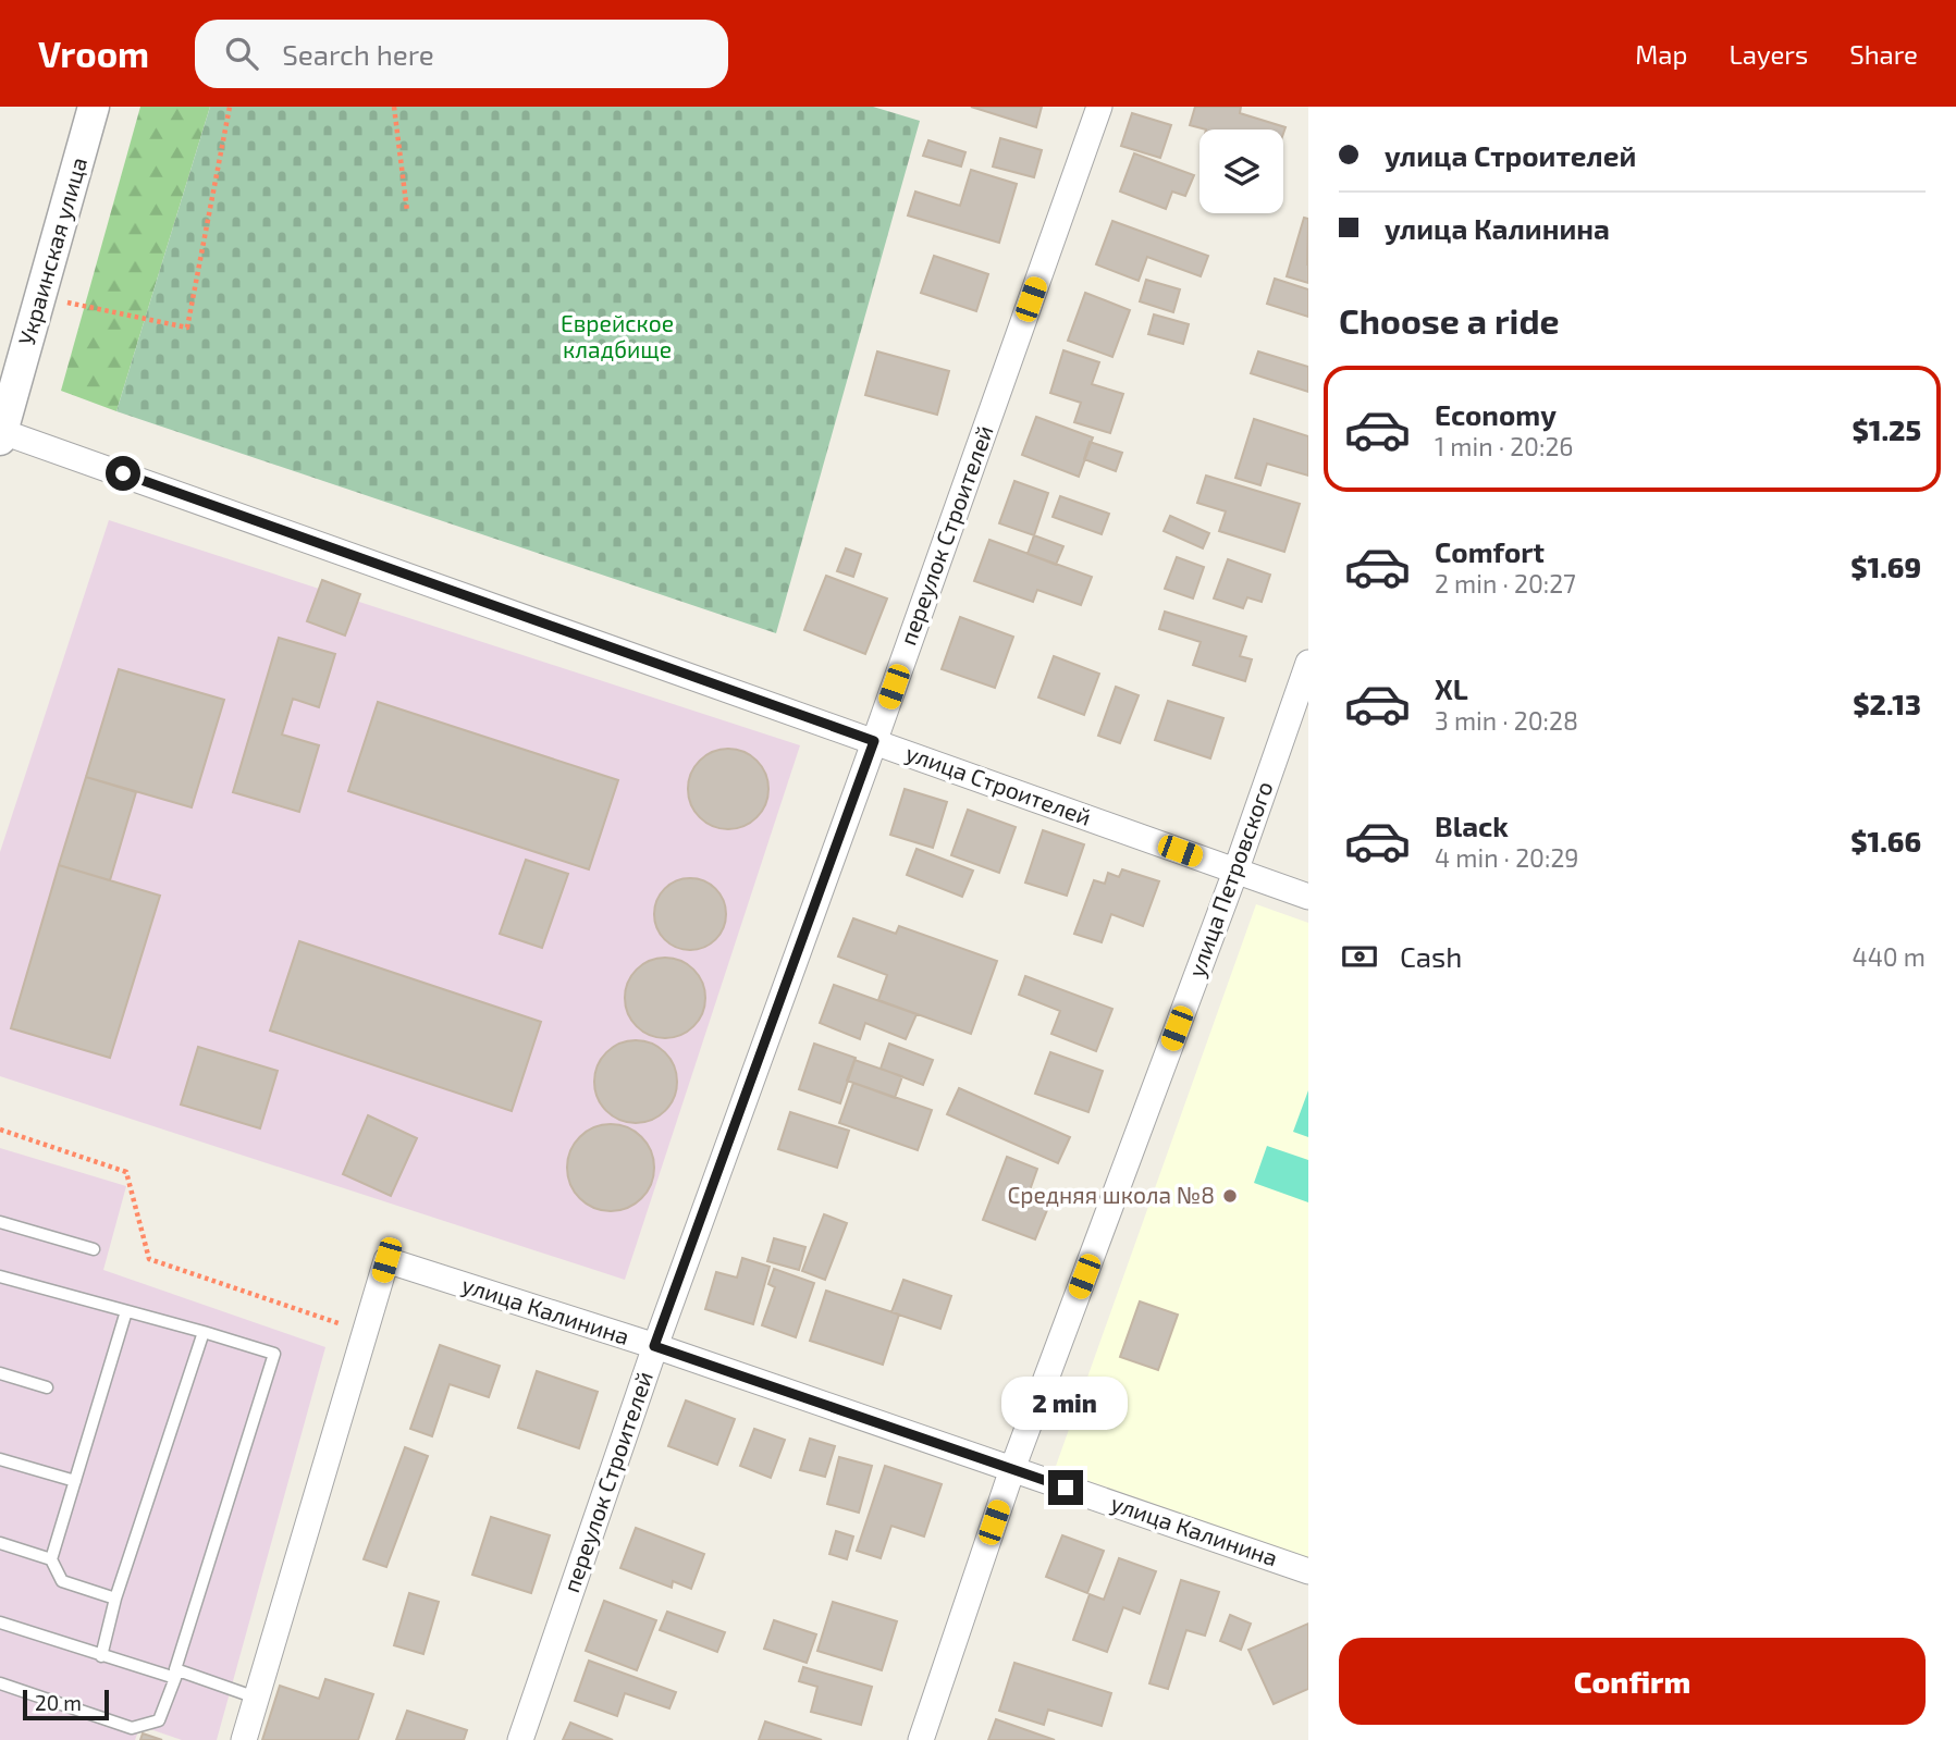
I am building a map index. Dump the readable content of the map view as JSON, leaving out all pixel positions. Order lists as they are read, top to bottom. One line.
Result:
{"streets":{"street":["Украинская улица","переулок Строителей","улица Строителей","улица Петровского","улица Калинина"]},"crossings":[["Украинская улица","улица Строителей"],["переулок Строителей","улица Строителей"],["переулок Строителей","улица Калинина"],["улица Строителей","улица Петровского"],["улица Петровского","улица Калинина"]],"parks":["Еврейское кладбище"],"places":["Средняя школа №8"],"scale_bar":"20 m","page":{"header":"Vroom","search":"Search here","nav":["Map","Layers","Share"],"banner":["улица Строителей","улица Калинина"],"heading":"Choose a ride","list":[{"name":"Economy","note":"1 min · 20:26","value":"$1.25"},{"name":"Comfort","note":"2 min · 20:27","value":"$1.69"},{"name":"XL","note":"3 min · 20:28","value":"$2.13"},{"name":"Black","note":"4 min · 20:29","value":"$1.66"}],"pay":["Cash","440 m"],"bubble":"2 min","buttons":"Confirm","scale":"20 m"}}
